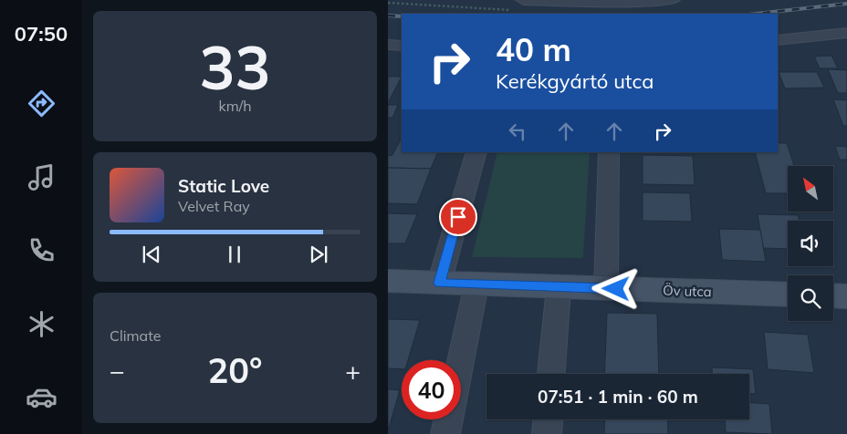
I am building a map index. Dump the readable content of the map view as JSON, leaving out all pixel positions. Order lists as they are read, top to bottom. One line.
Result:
{"streets":{"street":["Öv utca"]},"north":"top left","page":{"tabs":"07:50","tile":[["33","km/h"],"Climate"],"turn":["40 m","Kerékgyártó utca"],"song":["Static Love","Velvet Ray"],"heat":["−","20°","+"],"limit":"40","trip":"07:51 · 1 min · 60 m"}}
